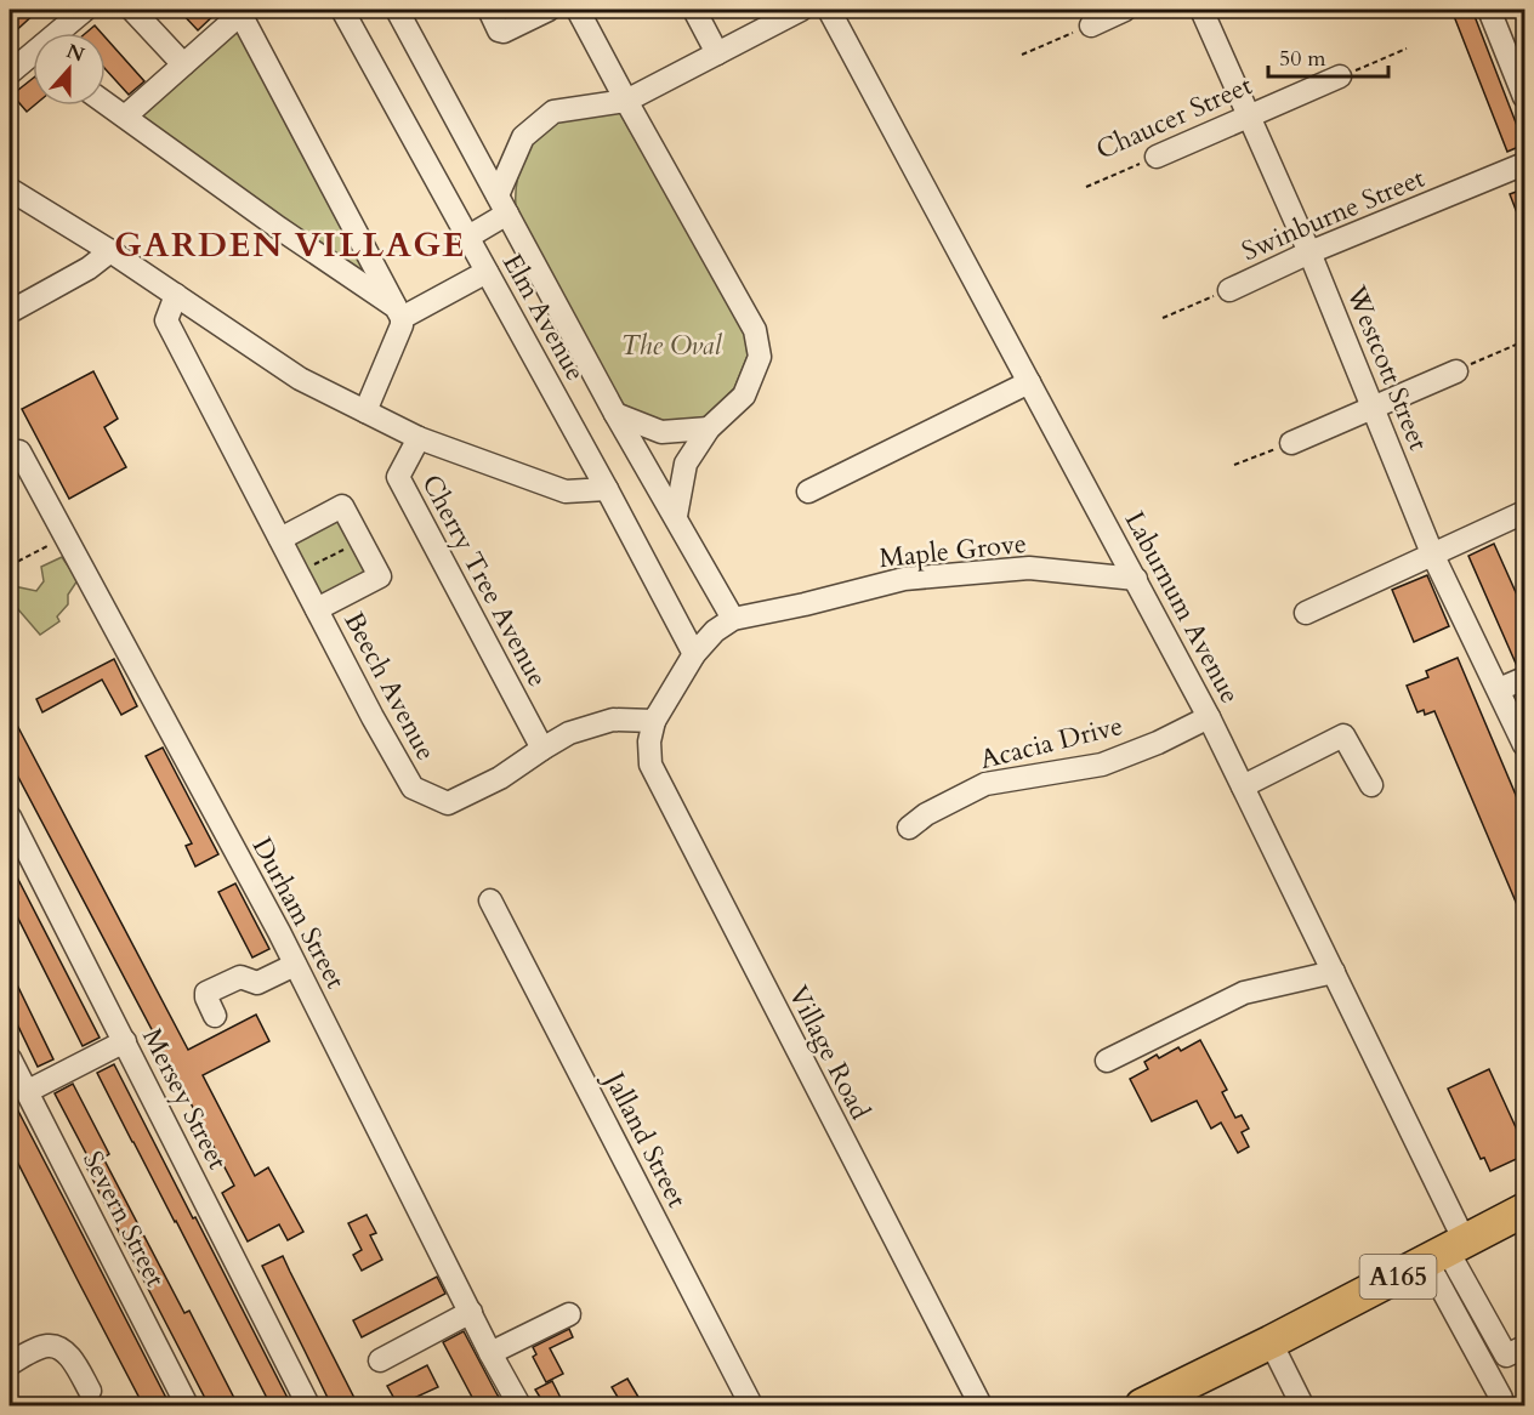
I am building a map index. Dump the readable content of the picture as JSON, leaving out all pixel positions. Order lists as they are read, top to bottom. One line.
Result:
{"streets":{"highway":["A165"],"street":["Chaucer Street","Swinburne Street","Elm Avenue","Westcott Street","Maple Grove","Cherry Tree Avenue","Laburnum Avenue","Beech Avenue","Acacia Drive","Durham Street","Village Road","Mersey Street","Jalland Street","Severn Street"]},"crossings":[["Chaucer Street","Westcott Street"],["Swinburne Street","Westcott Street"],["Elm Avenue","Maple Grove"],["Maple Grove","Laburnum Avenue"],["Cherry Tree Avenue","Beech Avenue"],["Laburnum Avenue","Acacia Drive"],["Laburnum Avenue","A165"],["Beech Avenue","Village Road"]],"districts":["GARDEN VILLAGE"],"parks":["The Oval"],"scale_bar":"50 m","north":"top"}
